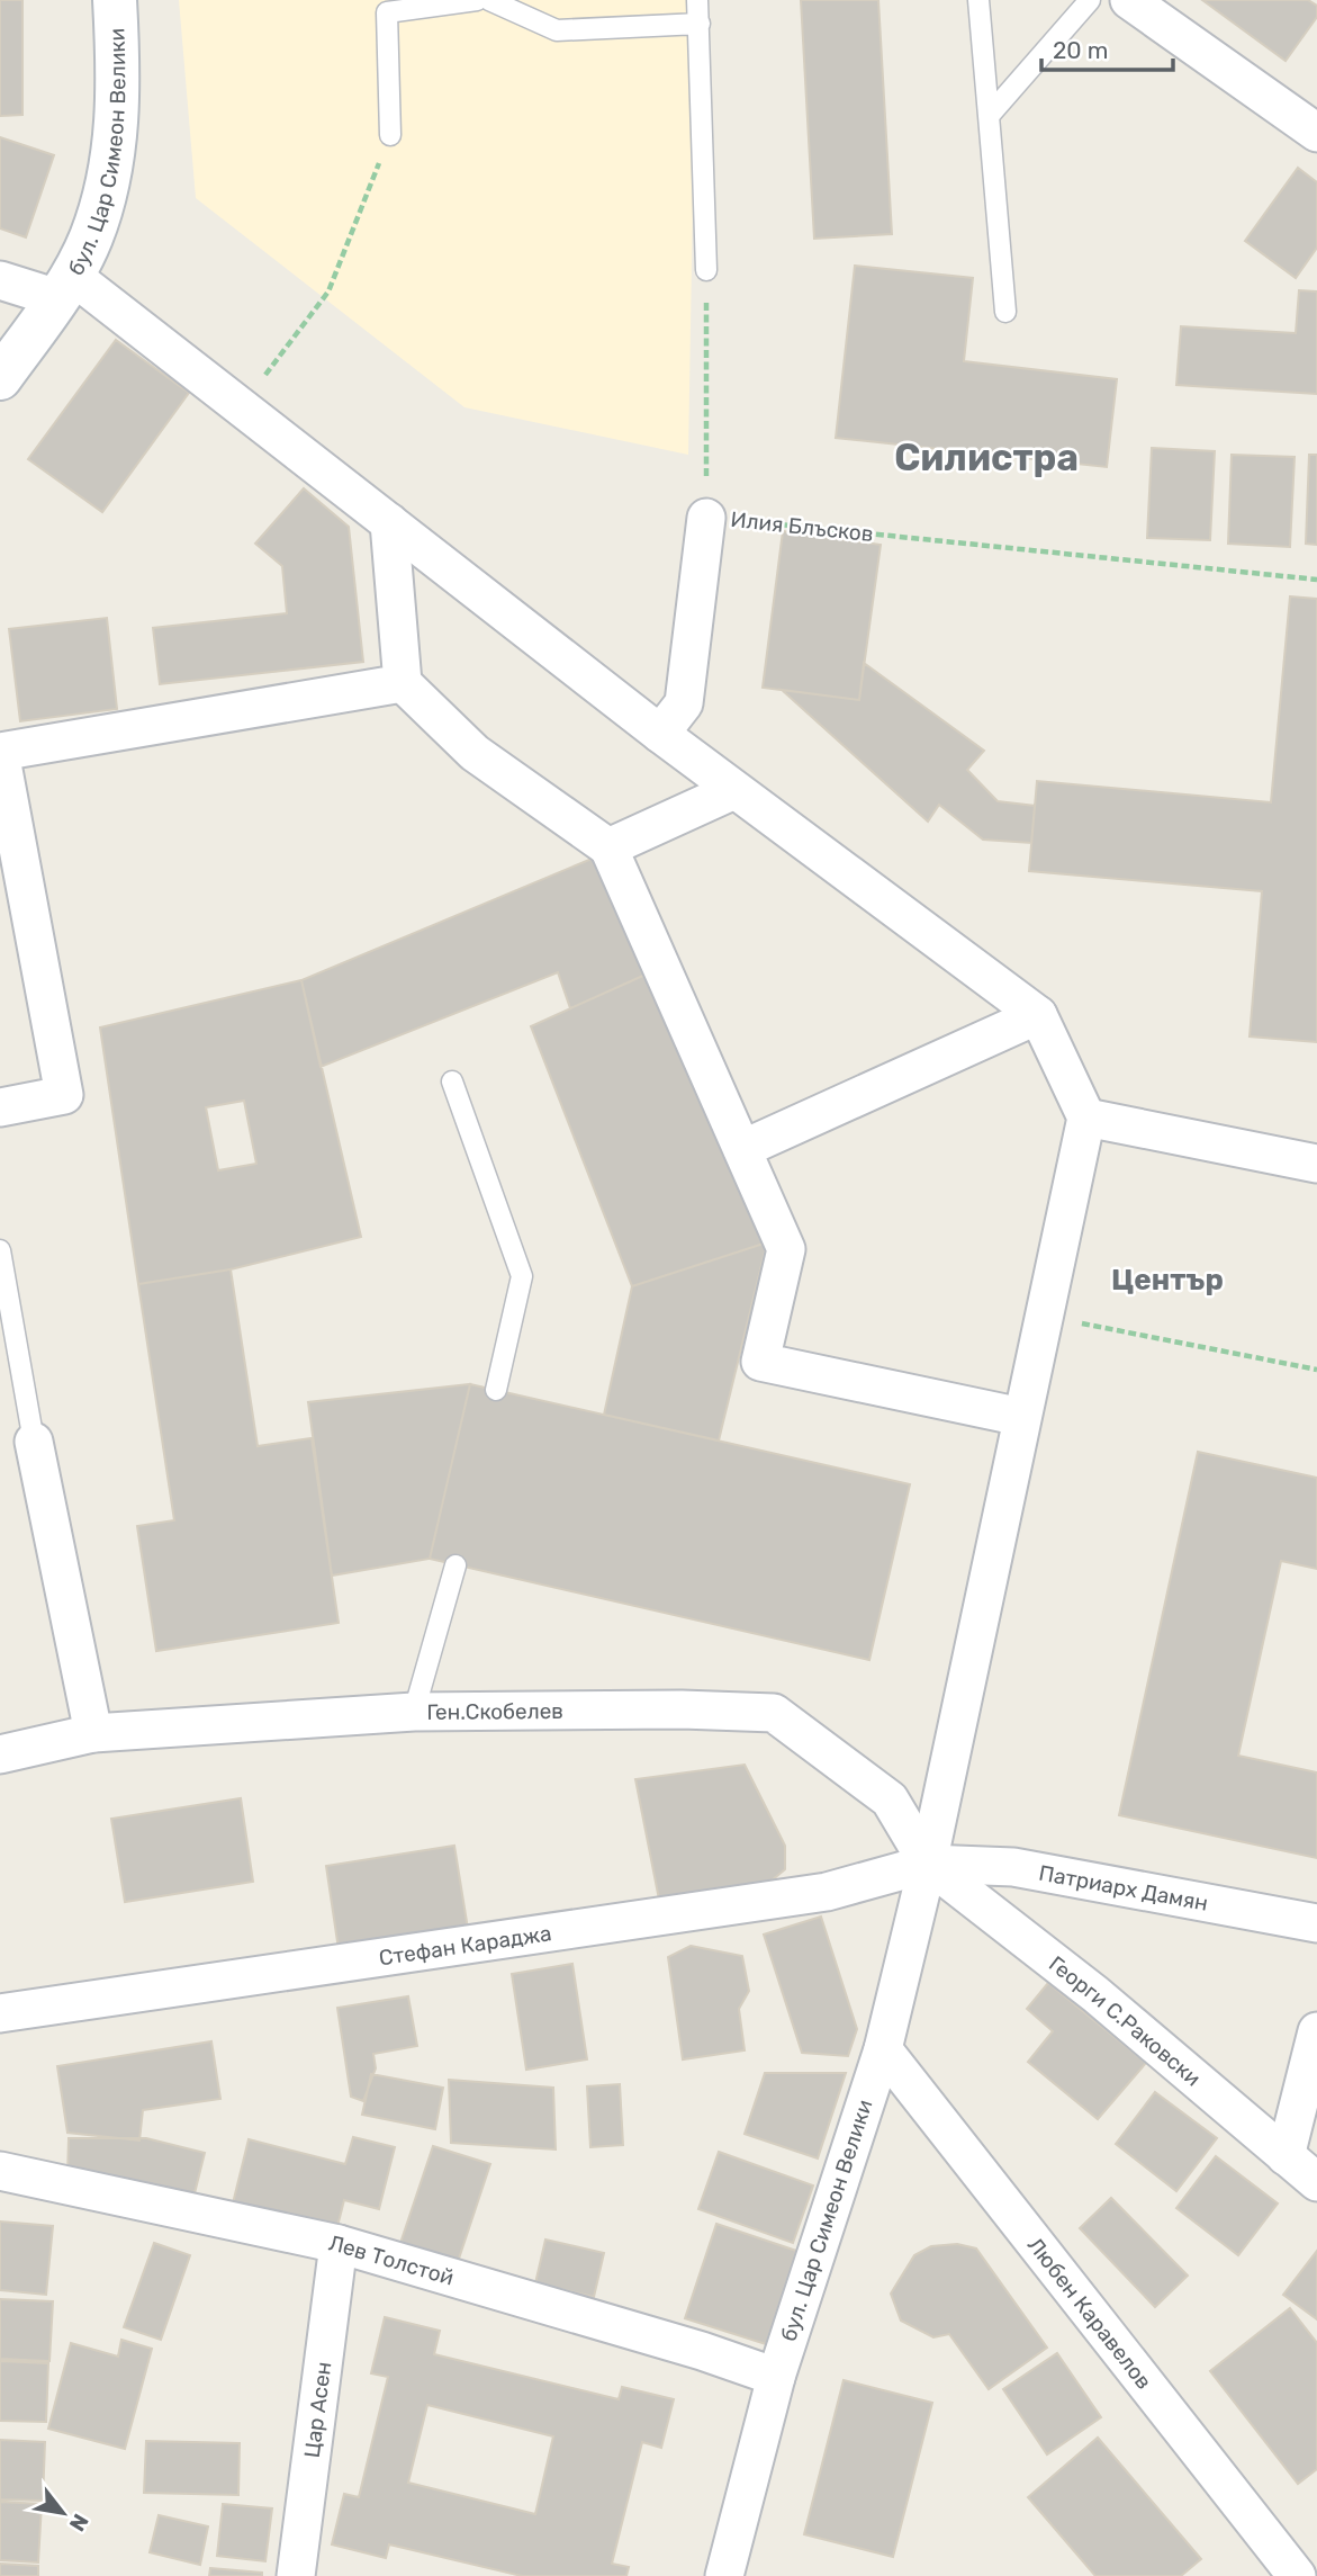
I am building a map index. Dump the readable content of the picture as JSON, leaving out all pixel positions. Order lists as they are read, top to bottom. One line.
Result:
{"streets":{"street":["бул. Цар Симеон Велики","Ген.Скобелев","Патриарх Дамян","Стефан Караджа","Георги С.Раковски","Лев Толстой","Любен Каравелов","Цар Асен"],"path":["Илия Блъсков"]},"crossings":[["бул. Цар Симеон Велики","Ген.Скобелев"],["бул. Цар Симеон Велики","Патриарх Дамян"],["бул. Цар Симеон Велики","Стефан Караджа"],["бул. Цар Симеон Велики","Георги С.Раковски"],["бул. Цар Симеон Велики","Лев Толстой"],["бул. Цар Симеон Велики","Любен Каравелов"],["Ген.Скобелев","Патриарх Дамян"],["Ген.Скобелев","Стефан Караджа"],["Ген.Скобелев","Георги С.Раковски"],["Патриарх Дамян","Стефан Караджа"],["Патриарх Дамян","Георги С.Раковски"],["Стефан Караджа","Георги С.Раковски"],["Лев Толстой","Цар Асен"]],"districts":["Силистра","Център"],"scale_bar":"20 m","north":"bottom right"}
